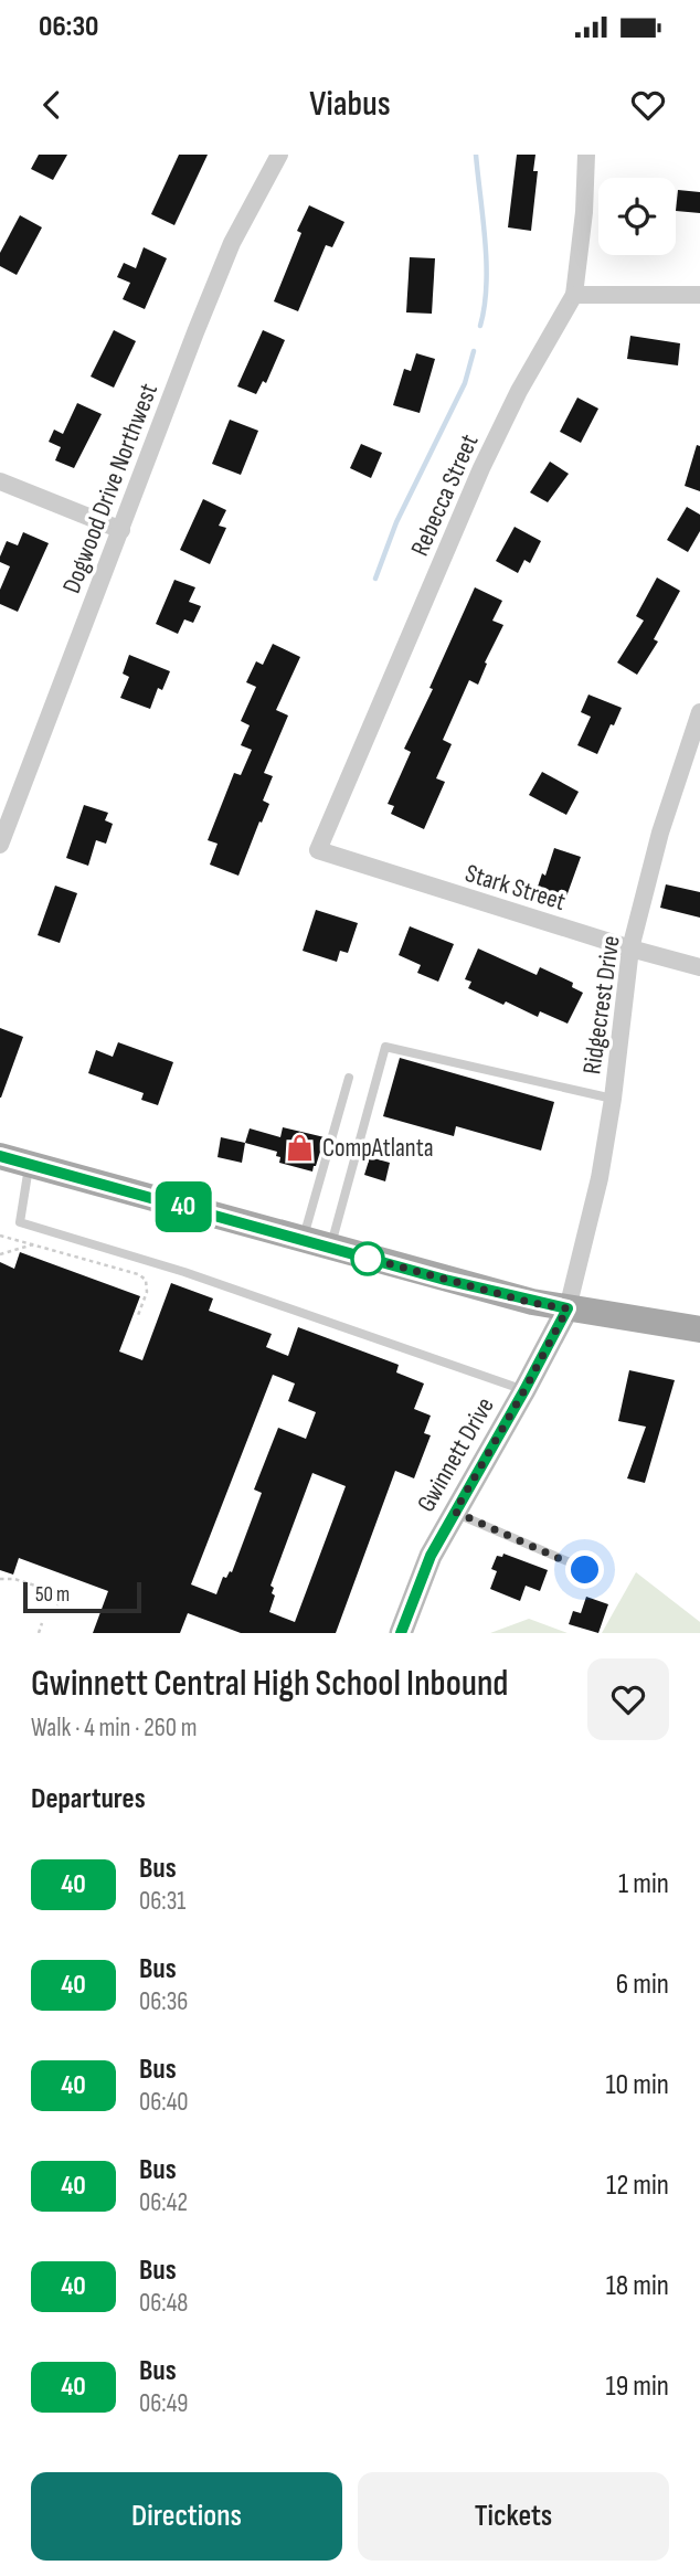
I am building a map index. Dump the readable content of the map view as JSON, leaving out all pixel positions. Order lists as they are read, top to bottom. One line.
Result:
{"streets":{"street":["Dogwood Drive Northwest","Rebecca Street","Stark Street","Ridgecrest Drive","Gwinnett Drive"]},"crossings":[["Rebecca Street","Stark Street"],["Stark Street","Ridgecrest Drive"],["Ridgecrest Drive","Gwinnett Drive"]],"places":{"shop":["CompAtlanta"]},"lines":["bus line 40"],"scale_bar":"50 m","page":{"status":"06:30","header":"Viabus","on_map":"40","scale":"50 m","heading":[["Gwinnett Central High School Inbound","Walk · 4 min · 260 m"],"Departures"],"list":[{"mark":"40","name":"Bus","note":"06:31","value":"1 min"},{"mark":"40","name":"Bus","note":"06:36","value":"6 min"},{"mark":"40","name":"Bus","note":"06:40","value":"10 min"},{"mark":"40","name":"Bus","note":"06:42","value":"12 min"},{"mark":"40","name":"Bus","note":"06:48","value":"18 min"},{"mark":"40","name":"Bus","note":"06:49","value":"19 min"}],"buttons":["Directions","Tickets"]}}
